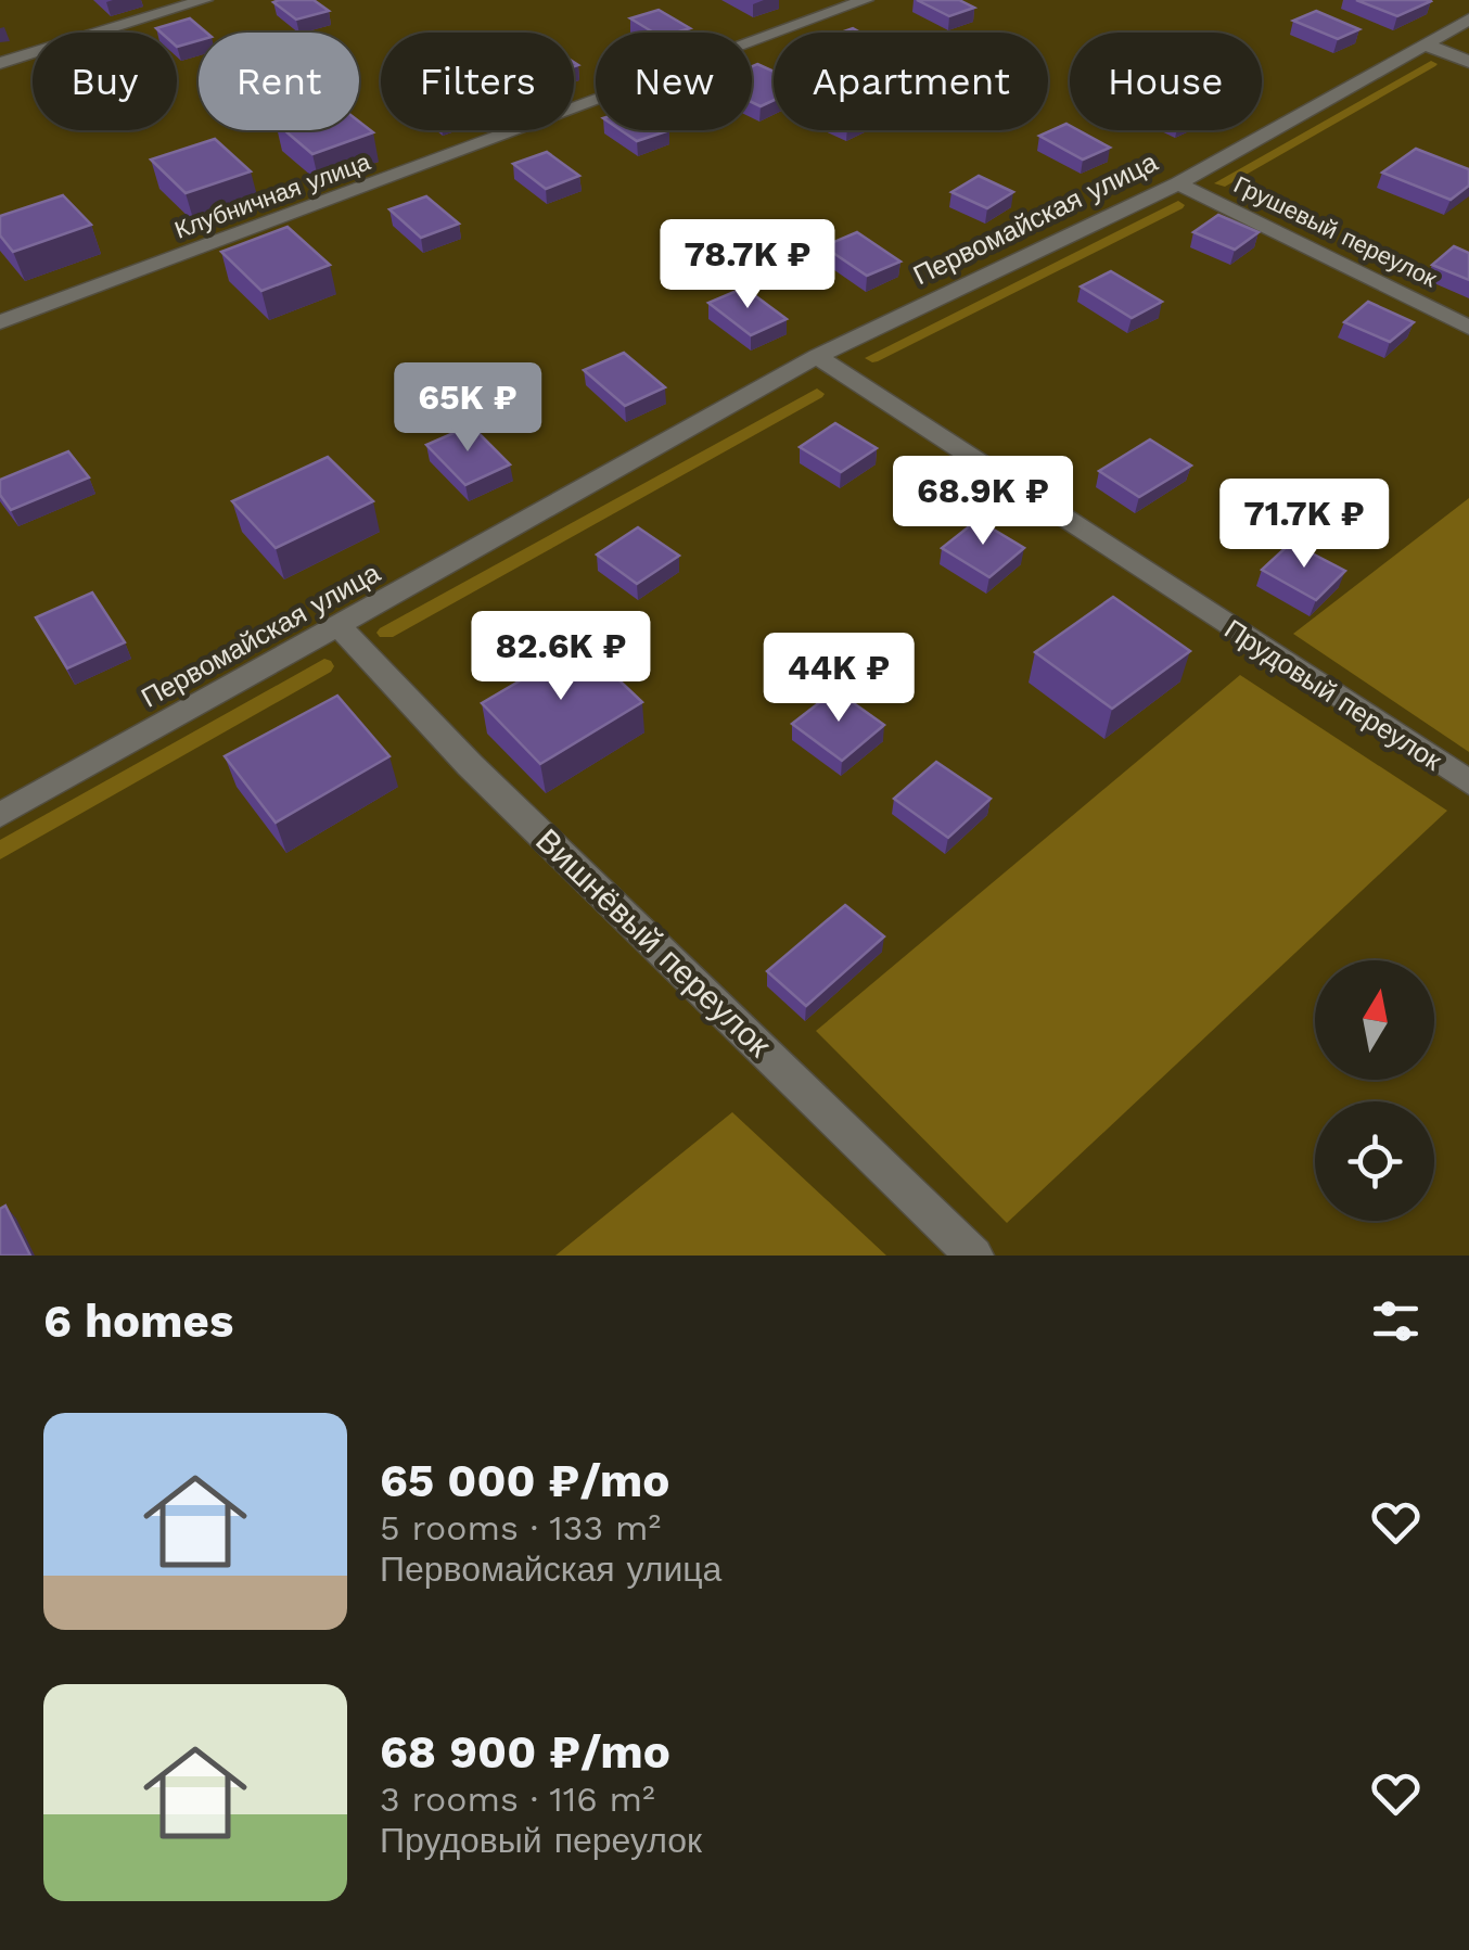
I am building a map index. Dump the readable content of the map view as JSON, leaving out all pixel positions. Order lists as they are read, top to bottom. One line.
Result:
{"streets":{"street":["Клубничная улица","Первомайская улица","Грушевый переулок","Прудовый переулок","Вишнёвый переулок"]},"crossings":[["Первомайская улица","Грушевый переулок"],["Первомайская улица","Прудовый переулок"],["Первомайская улица","Вишнёвый переулок"]],"north":"top","page":{"chip":["Buy","Rent","Filters","New","Apartment","House"],"price":["78.7K ₽","65K ₽","68.9K ₽","71.7K ₽","82.6K ₽","44K ₽"],"heading":"6 homes","list":[{"name":"65 000 ₽/mo","note":"5 rooms · 133 m² · Первомайская улица"},{"name":"68 900 ₽/mo","note":"3 rooms · 116 m² · Прудовый переулок"}]}}
